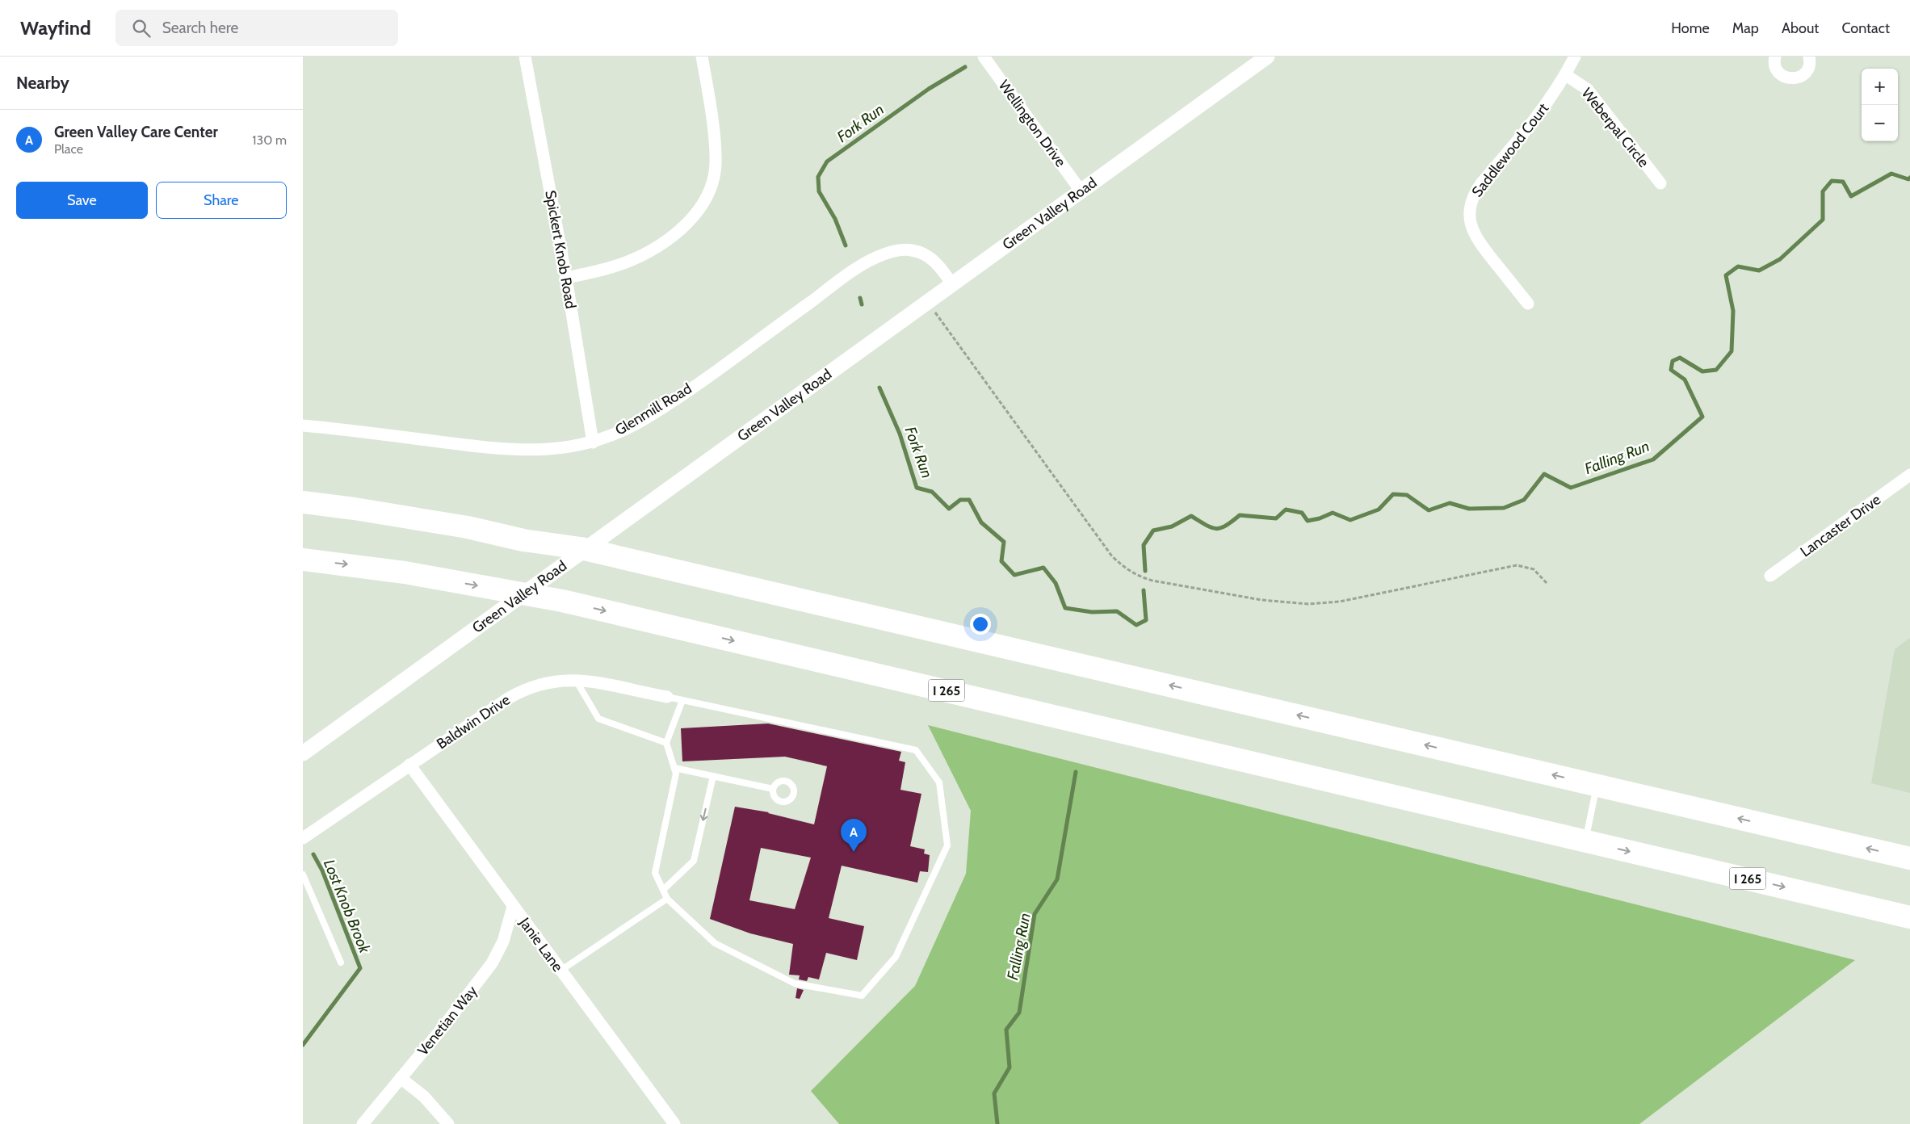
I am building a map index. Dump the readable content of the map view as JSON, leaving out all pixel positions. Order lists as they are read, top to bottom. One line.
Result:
{"streets":{"highway":["I 265"],"street":["Wellington Drive","Weberpal Circle","Saddlewood Court","Green Valley Road","Spickert Knob Road","Glenmill Road","Lancaster Drive","Baldwin Drive","Janie Lane","Venetian Way"]},"crossings":[["Wellington Drive","Green Valley Road"],["Weberpal Circle","Saddlewood Court"],["Green Valley Road","Glenmill Road"],["Spickert Knob Road","Glenmill Road"],["Baldwin Drive","Janie Lane"],["Janie Lane","Venetian Way"]],"water":["Fork Run","Falling Run","Lost Knob Brook"],"page":{"header":"Wayfind","search":"Search here","nav":["Home","Map","About","Contact"],"heading":"Nearby","map_buttons":["+","−"],"list":[{"mark":"A","name":"Green Valley Care Center","note":"Place","value":"130 m"}],"buttons":["Save","Share"],"pins":"A"}}
